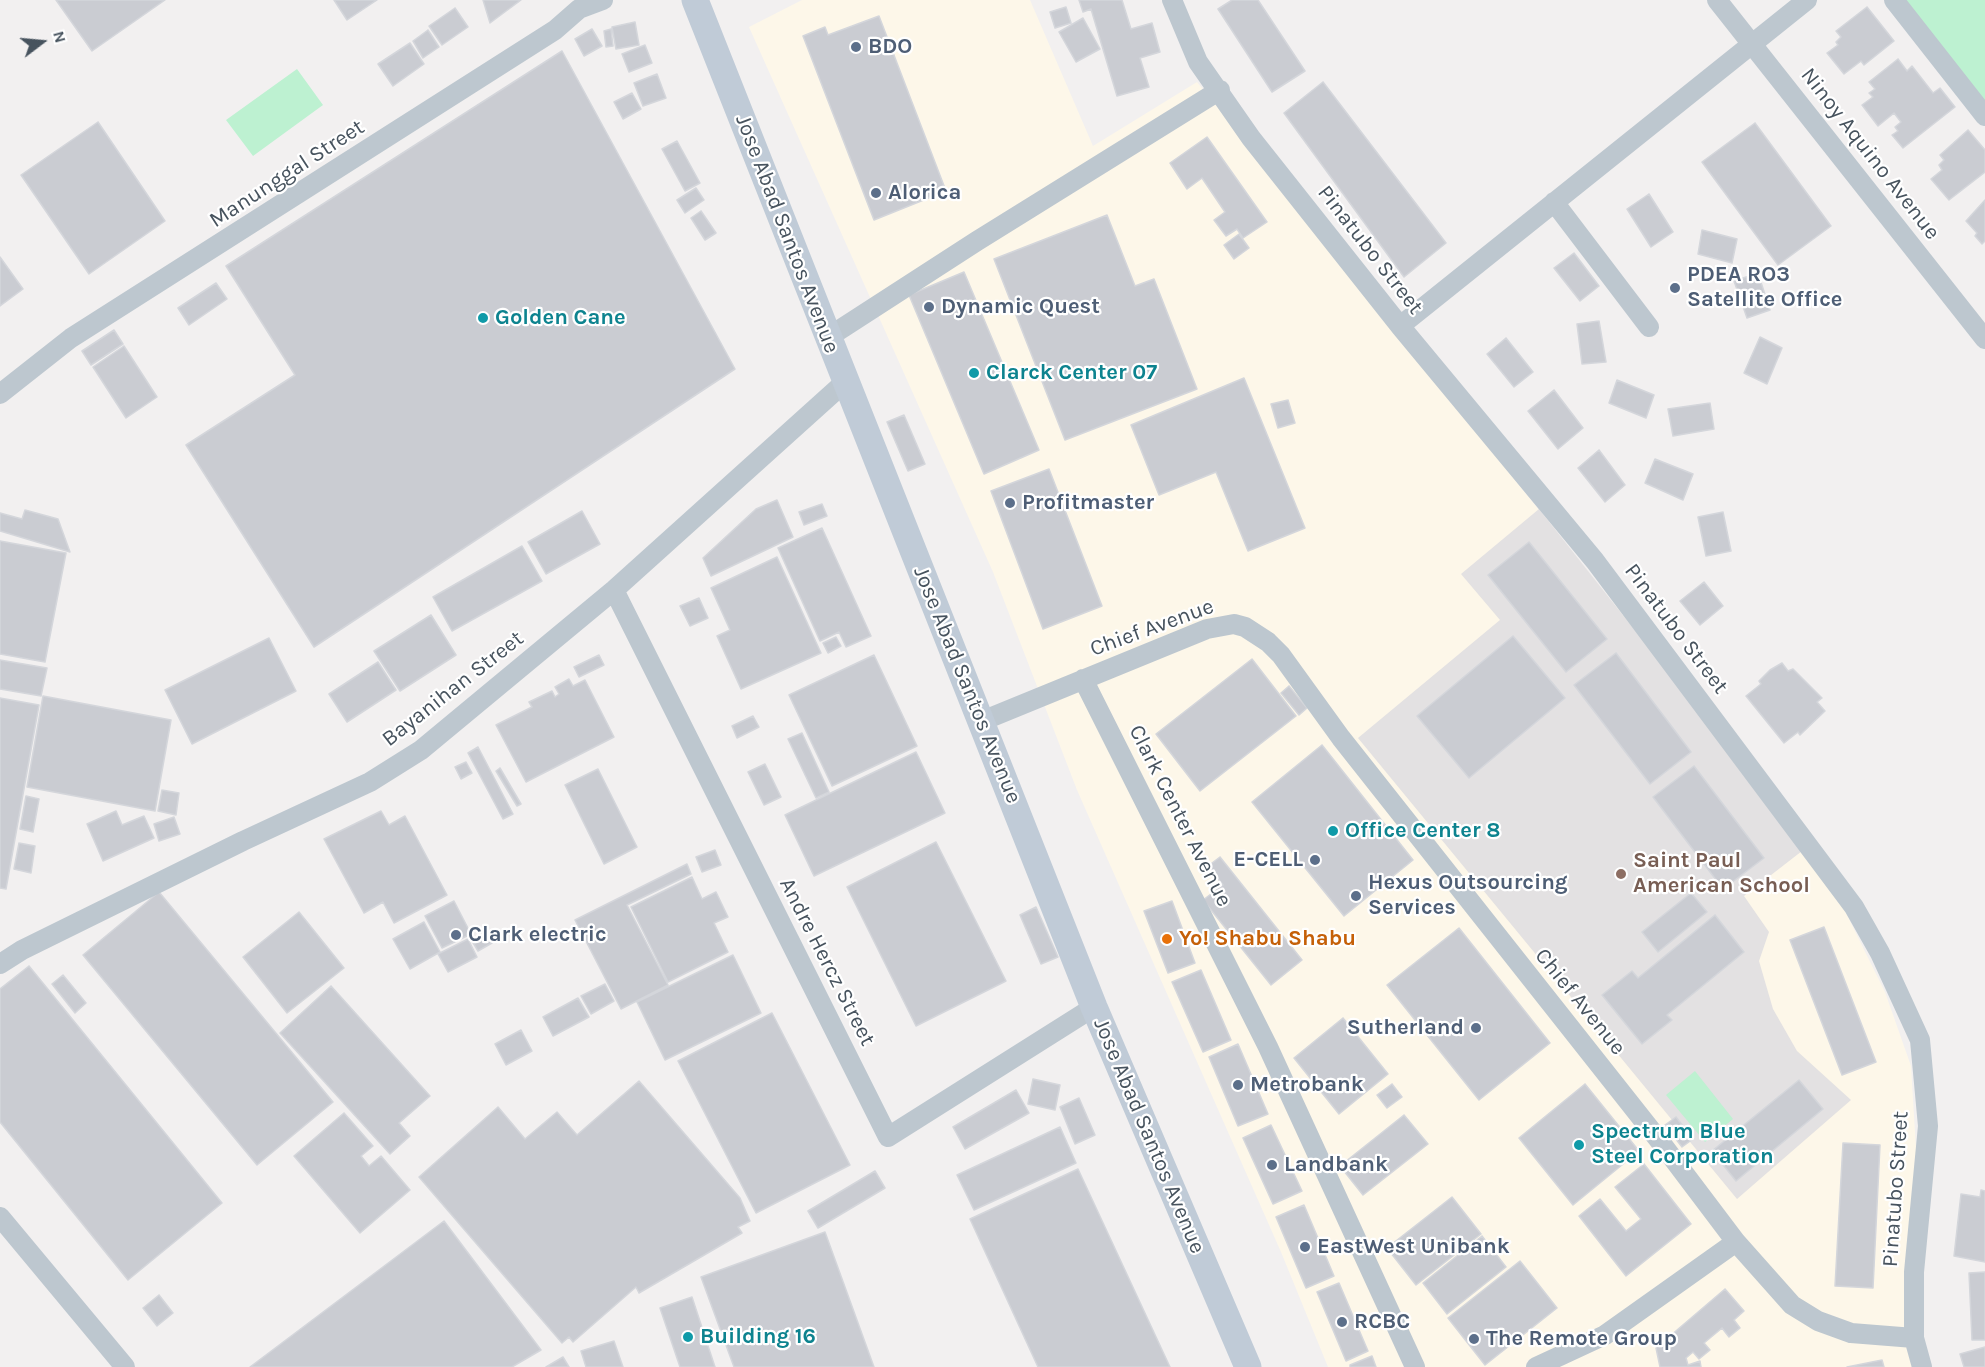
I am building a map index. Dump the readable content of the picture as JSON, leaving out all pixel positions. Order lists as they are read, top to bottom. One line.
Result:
{"streets":{"main road":["Jose Abad Santos Avenue"],"street":["Ninoy Aquino Avenue","Manunggal Street","Pinatubo Street","Chief Avenue","Bayanihan Street","Clark Center Avenue","Andre Hercz Street"]},"crossings":[["Jose Abad Santos Avenue","Chief Avenue"],["Jose Abad Santos Avenue","Bayanihan Street"],["Jose Abad Santos Avenue","Andre Hercz Street"],["Pinatubo Street","Chief Avenue"],["Chief Avenue","Clark Center Avenue"],["Bayanihan Street","Andre Hercz Street"]],"places":["BDO","Alorica","PDEA RO3 Satellite Office","Dynamic Quest","Golden Cane","Clarck Center 07","Profitmaster","Office Center 8","E-CELL","Saint Paul American School","Hexus Outsourcing Services","Clark electric","Yo! Shabu Shabu","Sutherland","Metrobank","Spectrum Blue Steel Corporation","Landbank","EastWest Unibank","RCBC","Building 16","The Remote Group"],"north":"right"}
